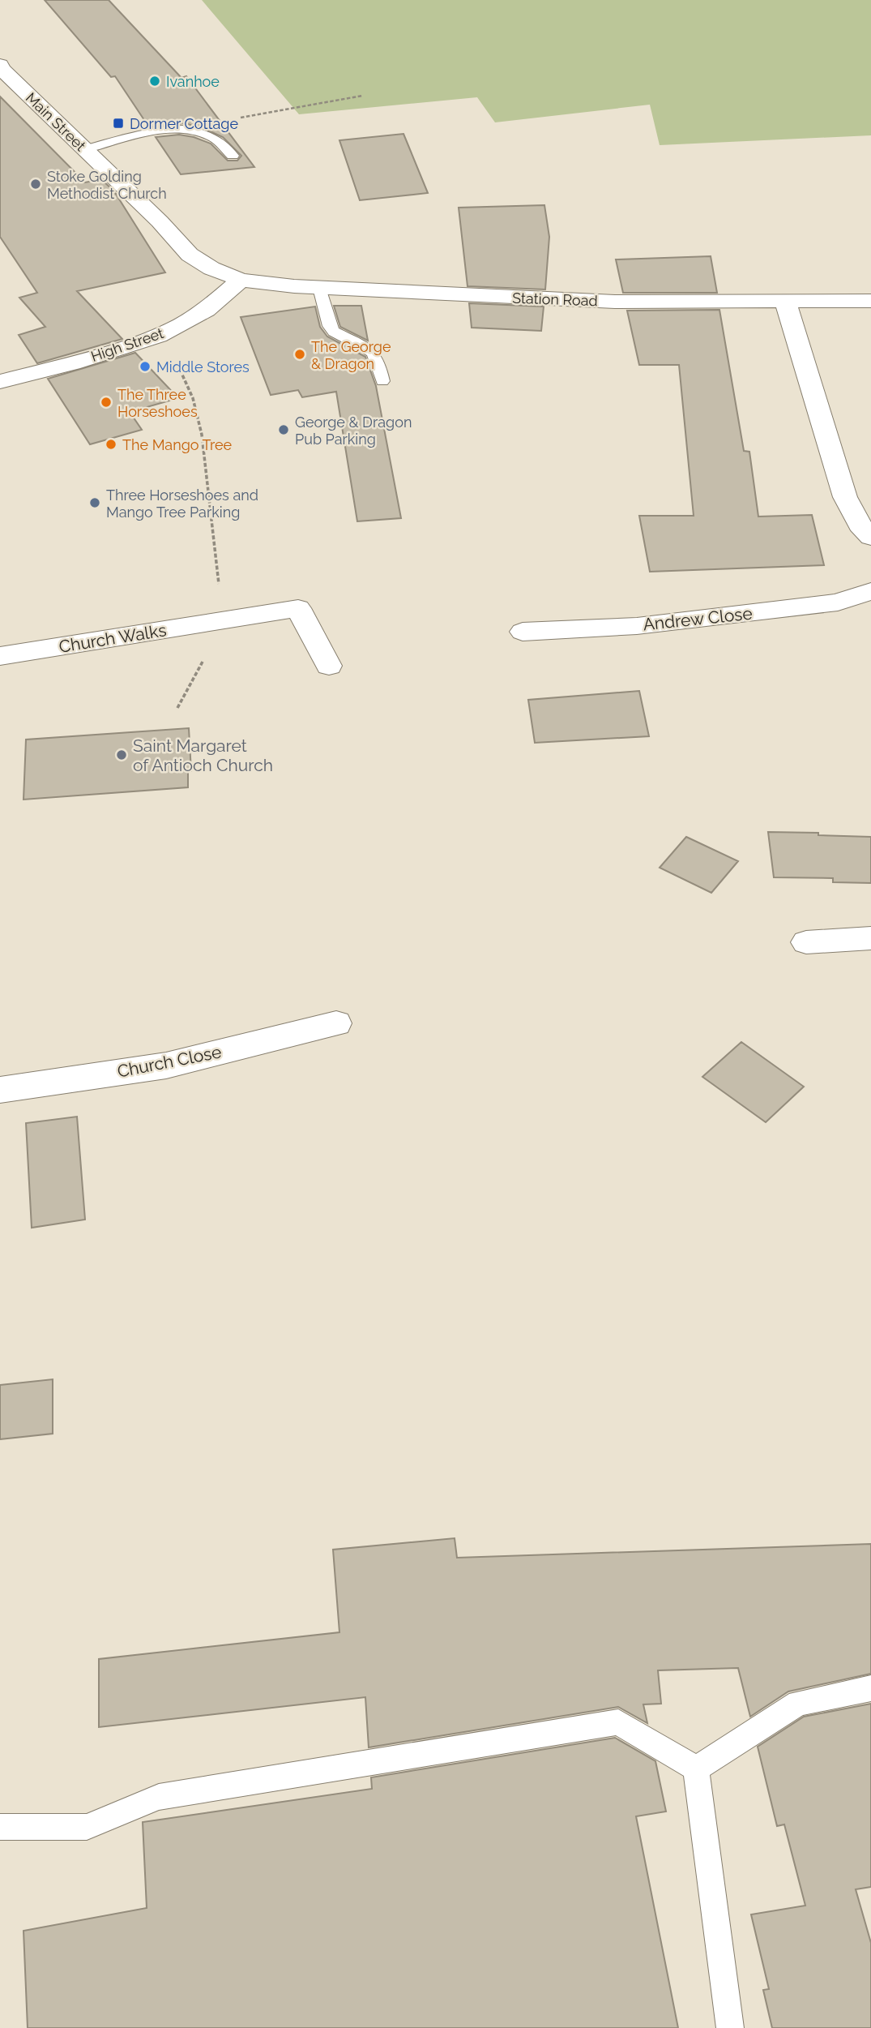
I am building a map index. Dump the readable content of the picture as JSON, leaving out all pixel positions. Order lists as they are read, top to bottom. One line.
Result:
{"streets":{"street":["Main Street","Station Road","High Street","Andrew Close","Church Walks","Church Close"]},"crossings":[["Main Street","Station Road"],["Main Street","High Street"],["Station Road","High Street"]],"places":{"other":["Ivanhoe","Stoke Golding Methodist Church","The George & Dragon","Middle Stores","The Three Horseshoes","George & Dragon Pub Parking","The Mango Tree","Three Horseshoes and Mango Tree Parking","Saint Margaret of Antioch Church"],"transit":["Dormer Cottage"]}}
